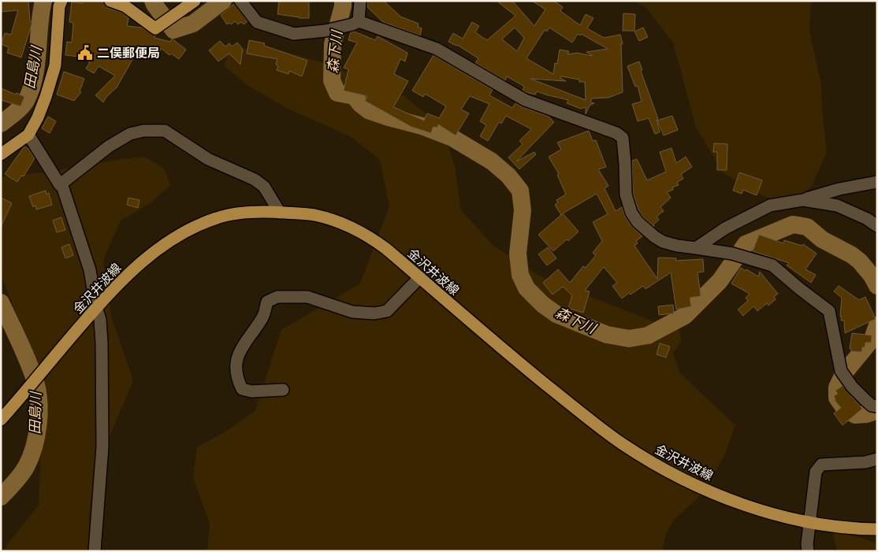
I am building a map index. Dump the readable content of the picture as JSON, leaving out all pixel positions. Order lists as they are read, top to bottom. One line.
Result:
{"streets":{"main road":["金沢井波線"]},"water":["森下川","田島川"],"places":{"public building":["二俣郵便局"]}}
